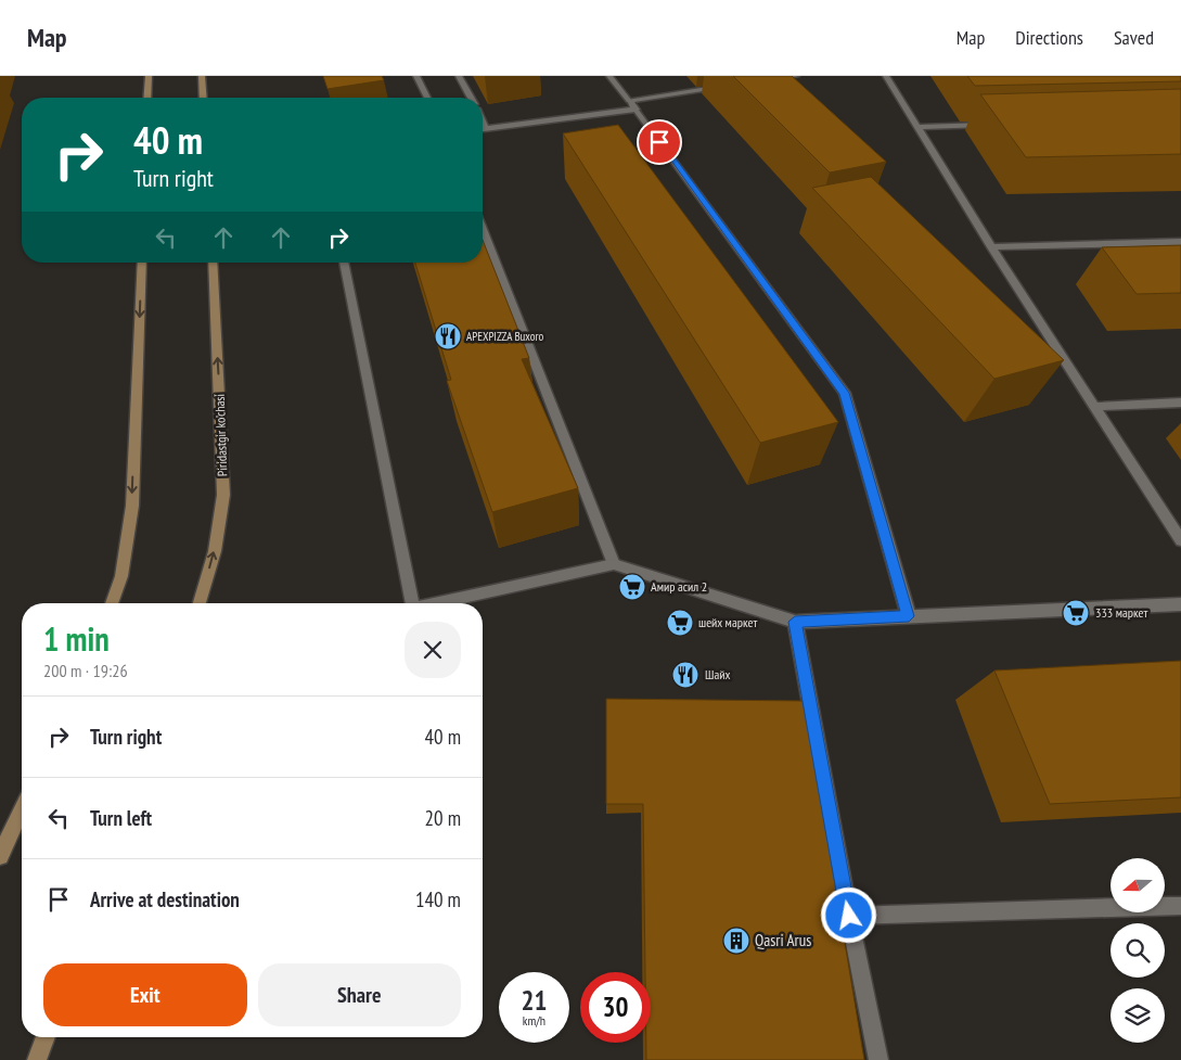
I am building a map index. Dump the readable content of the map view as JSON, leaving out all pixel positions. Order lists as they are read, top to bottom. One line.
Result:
{"streets":{"main road":["Piridastgir ko'chasi"]},"places":{"restaurant":["APEXPIZZA Buxoro","Шайх"],"supermarket":["Амир асил 2","333 маркет","шейх маркет"],"building":["Qasri Arus"]},"north":"left","page":{"header":"Map","nav":["Map","Directions","Saved"],"turn":["40 m","Turn right"],"heading":["1 min","200 m · 19:26"],"list":[{"name":"Turn right","value":"40 m"},{"name":"Turn left","value":"20 m"},{"name":"Arrive at destination","value":"140 m"}],"buttons":["Exit","Share"],"speed":"21 km/h","limit":"30"}}
